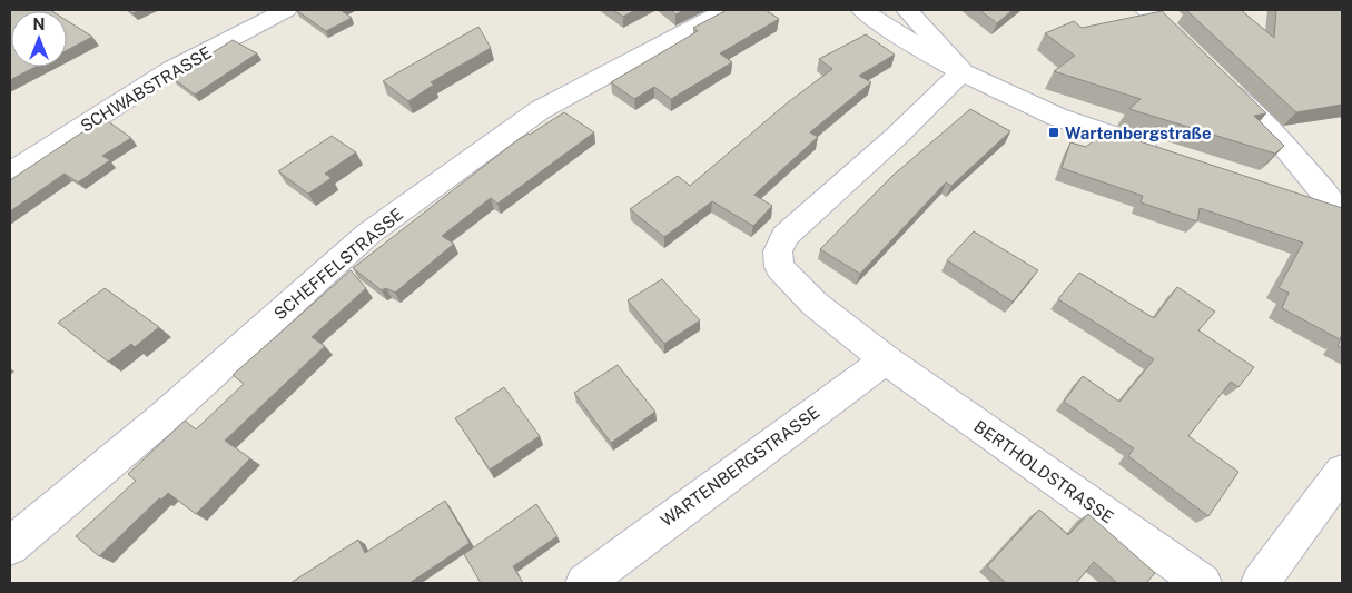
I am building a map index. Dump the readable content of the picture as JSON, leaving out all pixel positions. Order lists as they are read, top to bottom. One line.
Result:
{"streets":{"street":["SCHWABSTRASSE","SCHEFFELSTRASSE","WARTENBERGSTRASSE","BERTHOLDSTRASSE"]},"crossings":[["WARTENBERGSTRASSE","BERTHOLDSTRASSE"]],"places":{"transit":["Wartenbergstraße"]},"north":"top"}
